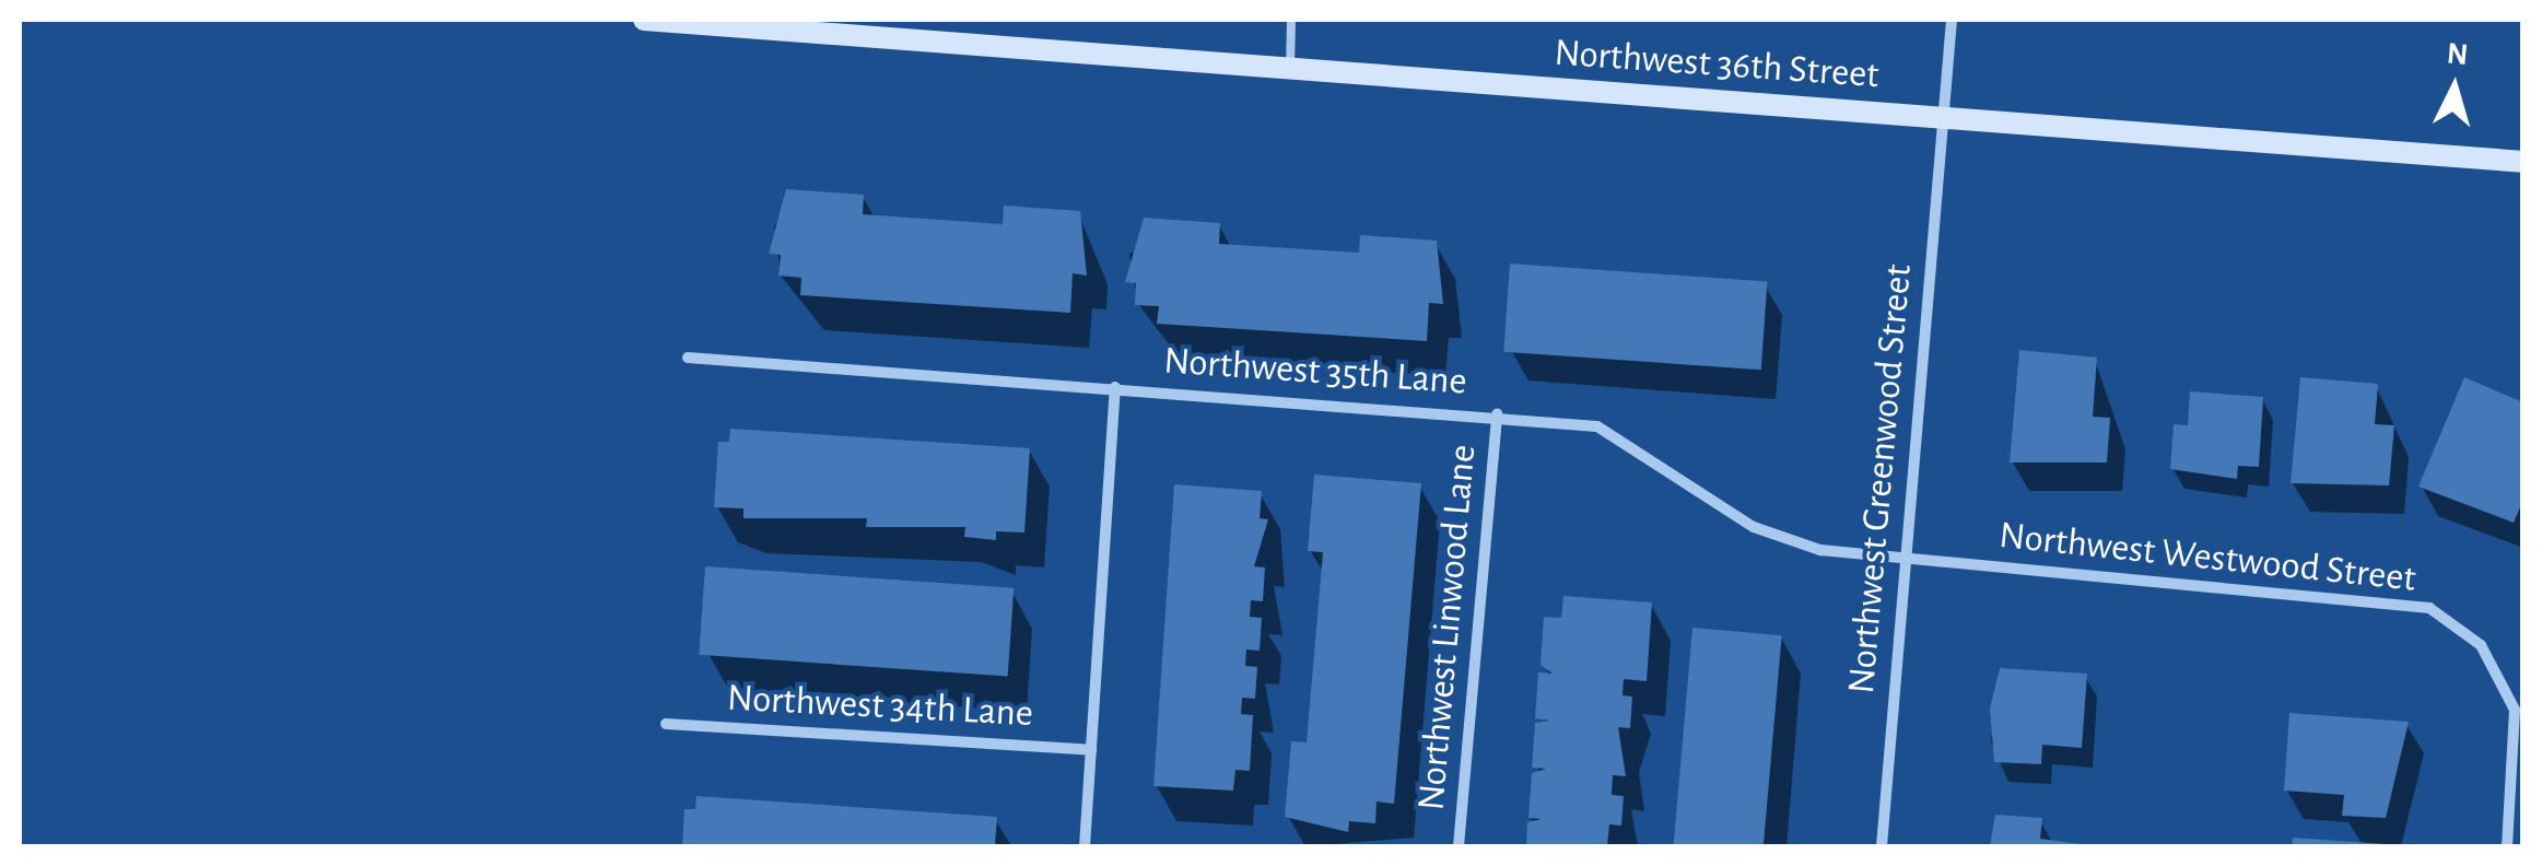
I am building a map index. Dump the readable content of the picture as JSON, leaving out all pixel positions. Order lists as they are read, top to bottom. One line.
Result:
{"streets":{"main road":["Northwest 36th Street"],"street":["Northwest 35th Lane","Northwest Greenwood Street","Northwest Westwood Street","Northwest Linwood Lane","Northwest 34th Lane"]},"crossings":[["Northwest 36th Street","Northwest Greenwood Street"],["Northwest 35th Lane","Northwest Greenwood Street"],["Northwest 35th Lane","Northwest Westwood Street"],["Northwest 35th Lane","Northwest Linwood Lane"],["Northwest Greenwood Street","Northwest Westwood Street"]],"north":"top"}
